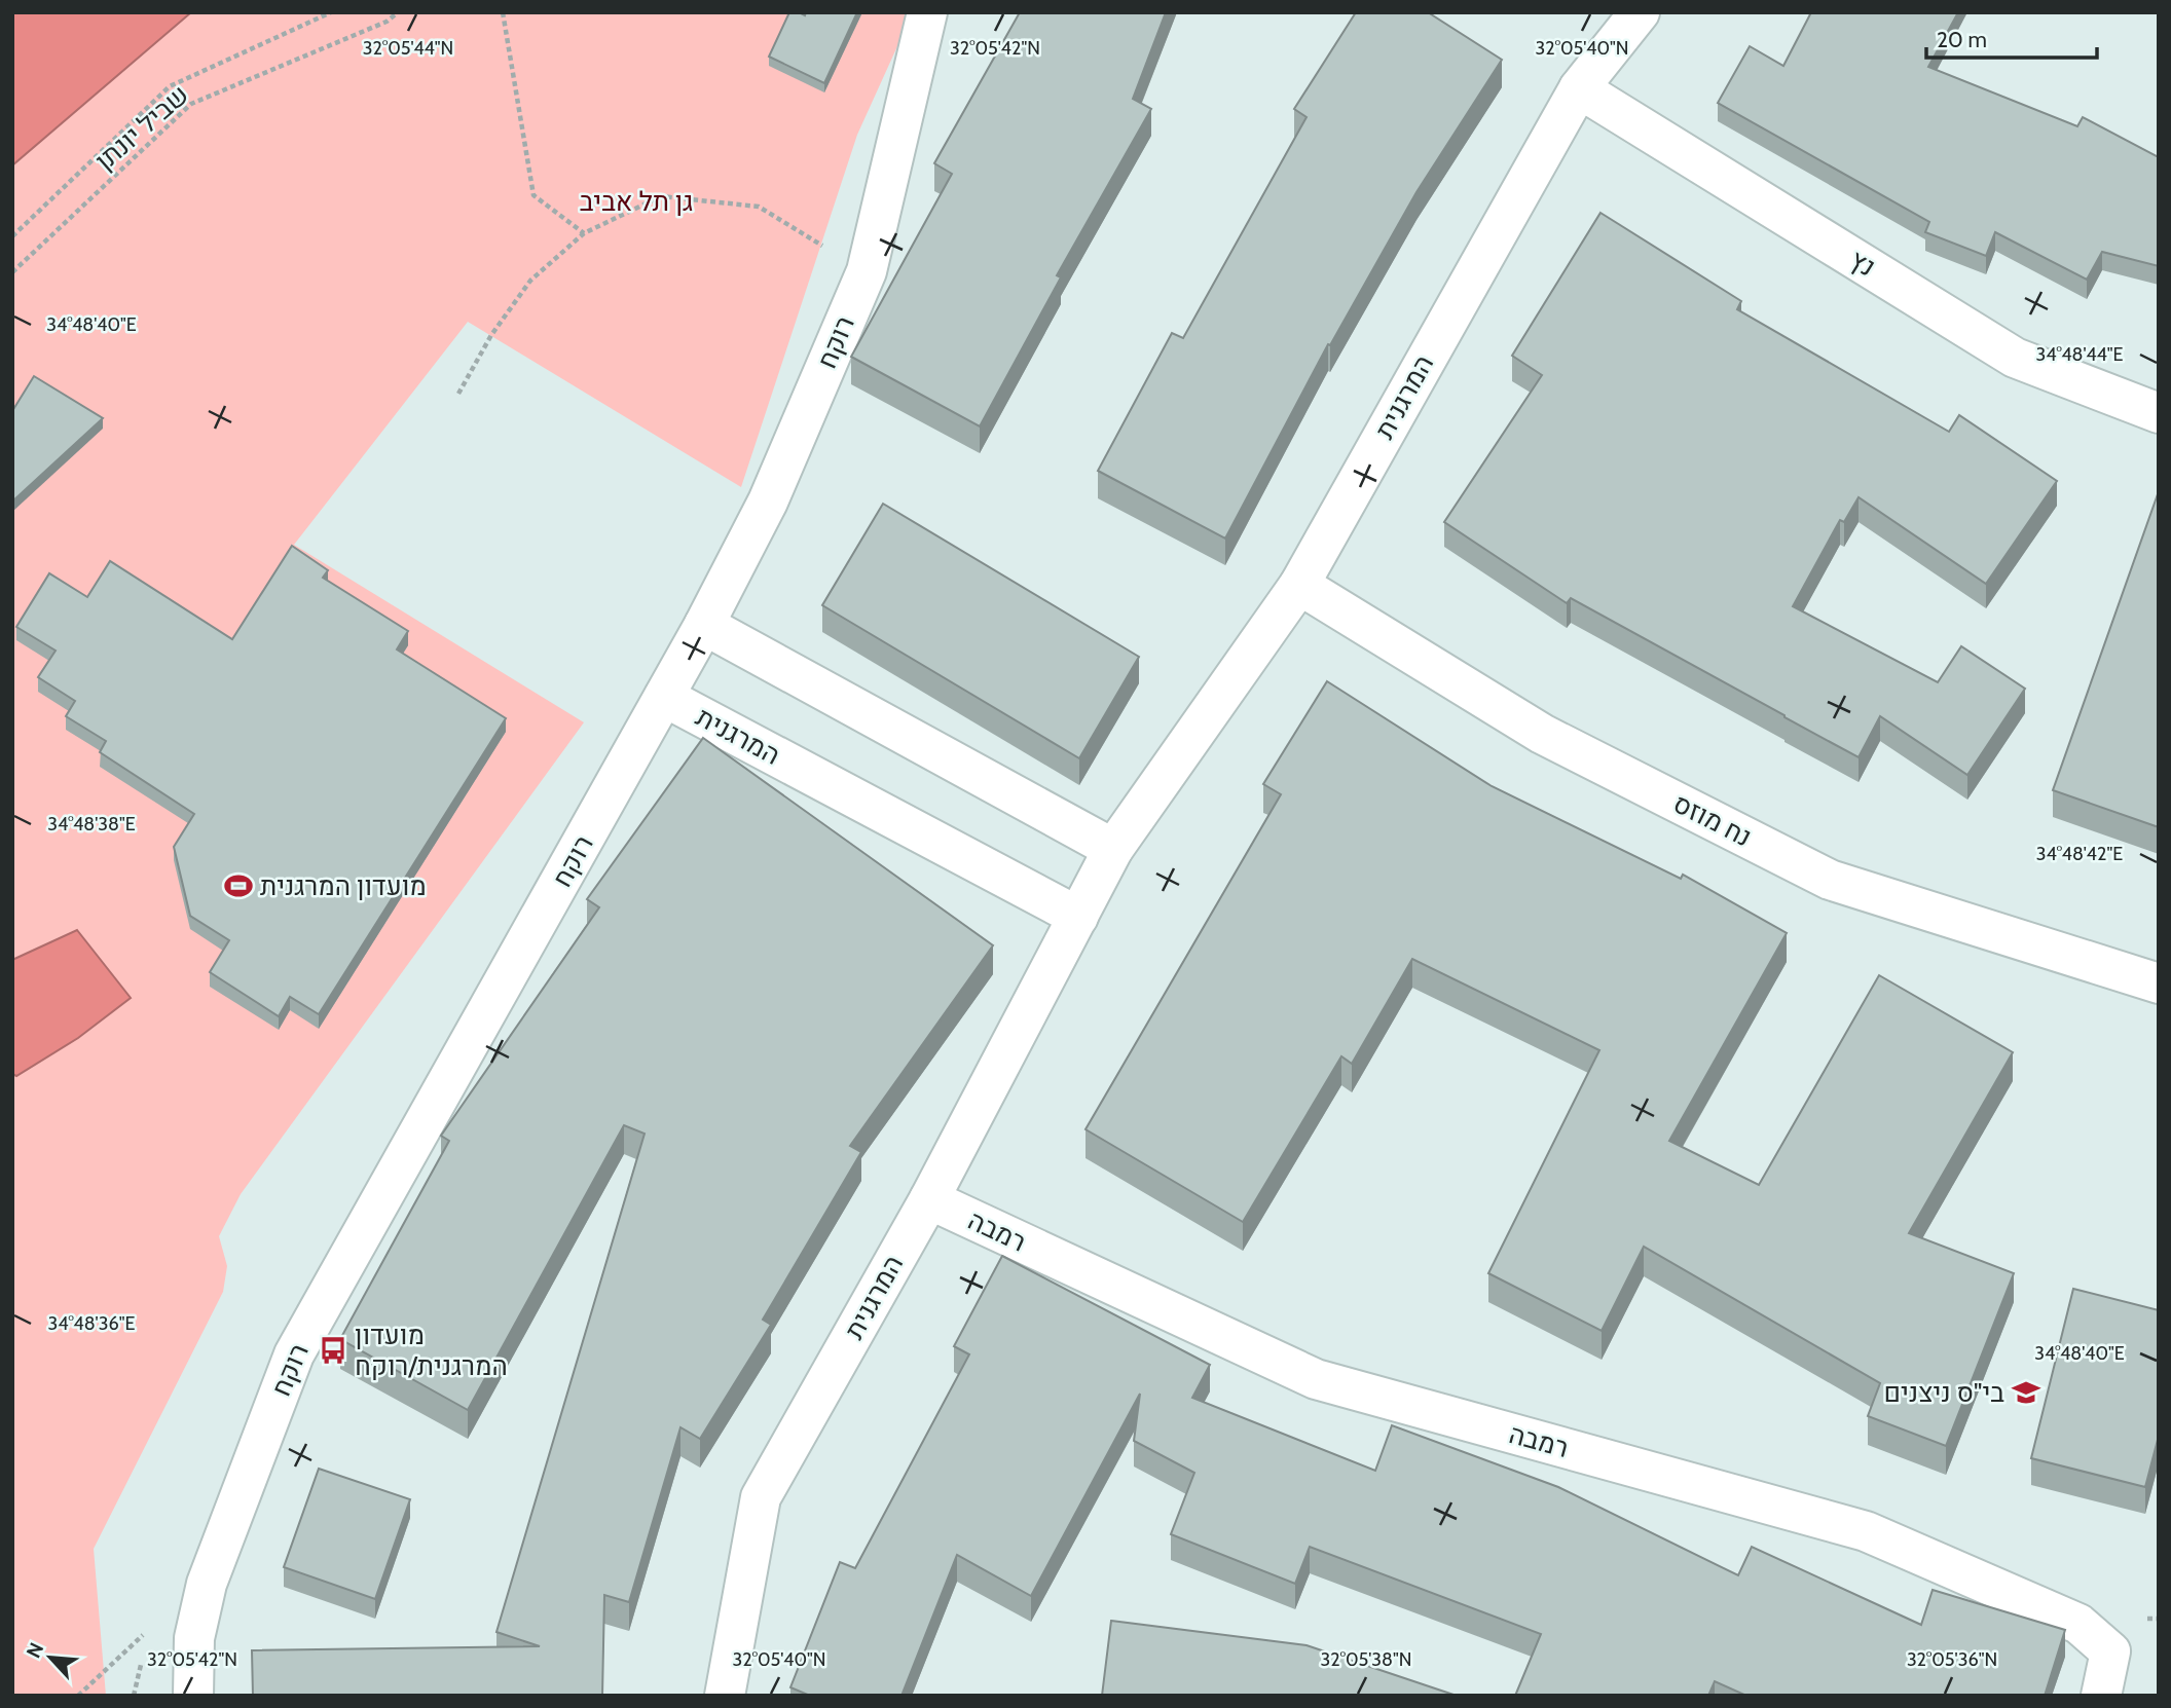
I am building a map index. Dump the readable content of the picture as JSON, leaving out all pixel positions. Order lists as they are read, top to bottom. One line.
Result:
{"streets":{"street":["נץ","רוקח","המרגנית","נח מוזס","רמבה"],"path":["שביל יונתן"]},"crossings":[["נץ","המרגנית"],["רוקח","המרגנית"],["המרגנית","נח מוזס"],["המרגנית","רמבה"]],"parks":["גן תל אביב"],"places":{"sports":["מועדון המרגנית"],"bus stop":["מועדון המרגנית/רוקח"],"school or university":["בי\"ס ניצנים"]},"scale_bar":"20 m","north":"top left","coordinates":["32°05'44\"N","32°05'42\"N","32°05'40\"N","34°48'40\"E","34°48'44\"E","34°48'38\"E","34°48'42\"E","34°48'36\"E","32°05'38\"N","32°05'36\"N"]}
